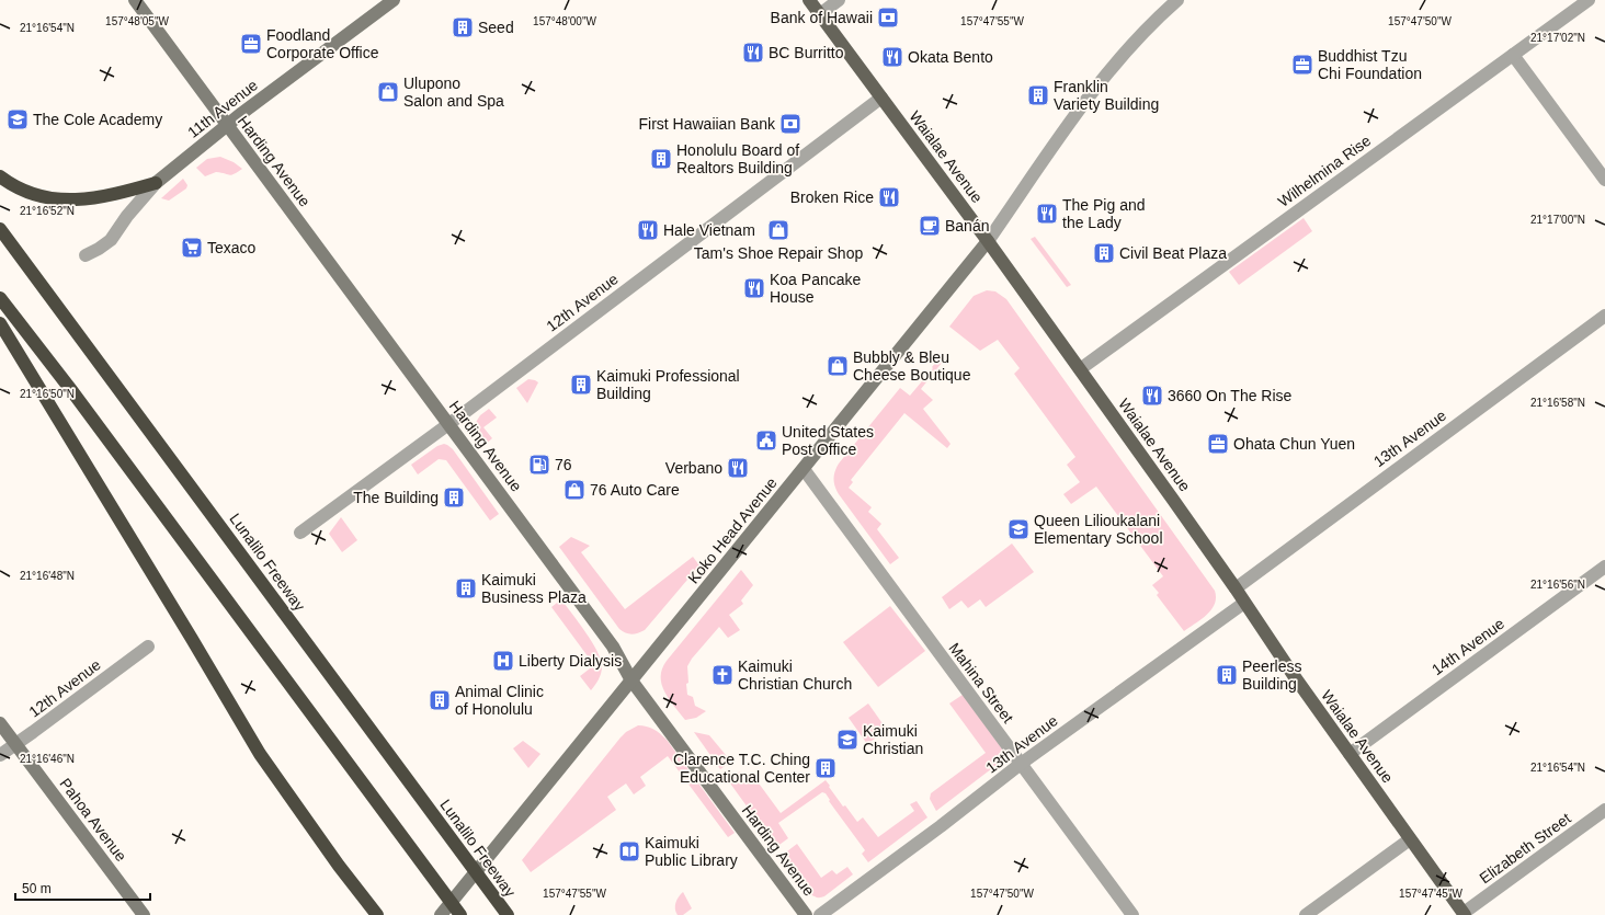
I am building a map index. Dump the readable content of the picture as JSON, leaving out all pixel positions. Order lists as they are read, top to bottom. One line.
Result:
{"streets":{"highway":["Lunalilo Freeway"],"main road":["Waialae Avenue"],"street":["11th Avenue","Harding Avenue","Wilhelmina Rise","12th Avenue","13th Avenue","Koko Head Avenue","14th Avenue","Mahina Street","Pahoa Avenue","Elizabeth Street"]},"crossings":[["11th Avenue","Harding Avenue"],["Waialae Avenue","Wilhelmina Rise"],["Waialae Avenue","12th Avenue"],["Waialae Avenue","13th Avenue"],["Waialae Avenue","Koko Head Avenue"],["Waialae Avenue","14th Avenue"],["Waialae Avenue","Elizabeth Street"],["Harding Avenue","12th Avenue"],["Harding Avenue","Koko Head Avenue"],["12th Avenue","Pahoa Avenue"],["13th Avenue","Mahina Street"],["Koko Head Avenue","Mahina Street"]],"places":{"bank":["Bank of Hawaii","First Hawaiian Bank"],"building":["Seed","Franklin Variety Building","Honolulu Board of Realtors Building","Civil Beat Plaza","Kaimuki Professional Building","The Building","Kaimuki Business Plaza","Peerless Building","Animal Clinic of Honolulu","Clarence T.C. Ching Educational Center"],"office":["Foodland Corporate Office","Buddhist Tzu Chi Foundation","Ohata Chun Yuen"],"restaurant":["BC Burritto","Okata Bento","Broken Rice","The Pig and the Lady","Hale Vietnam","Koa Pancake House","3660 On The Rise","Verbano"],"shop":["Ulupono Salon and Spa","Tam's Shoe Repair Shop","Bubbly & Bleu Cheese Boutique","76 Auto Care"],"school or university":["The Cole Academy","Queen Lilioukalani Elementary School","Kaimuki Christian"],"cafe":["Banán"],"supermarket":["Texaco"],"public building":["United States Post Office"],"fuel station":["76"],"hospital":["Liberty Dialysis"],"church":["Kaimuki Christian Church"],"library":["Kaimuki Public Library"]},"scale_bar":"50 m","coordinates":["157°48'05\"W","157°48'00\"W","157°47'55\"W","157°47'50\"W","21°16'54\"N","21°17'02\"N","21°16'52\"N","21°17'00\"N","21°16'50\"N","21°16'58\"N","21°16'48\"N","21°16'56\"N","21°16'46\"N","157°47'45\"W"]}
